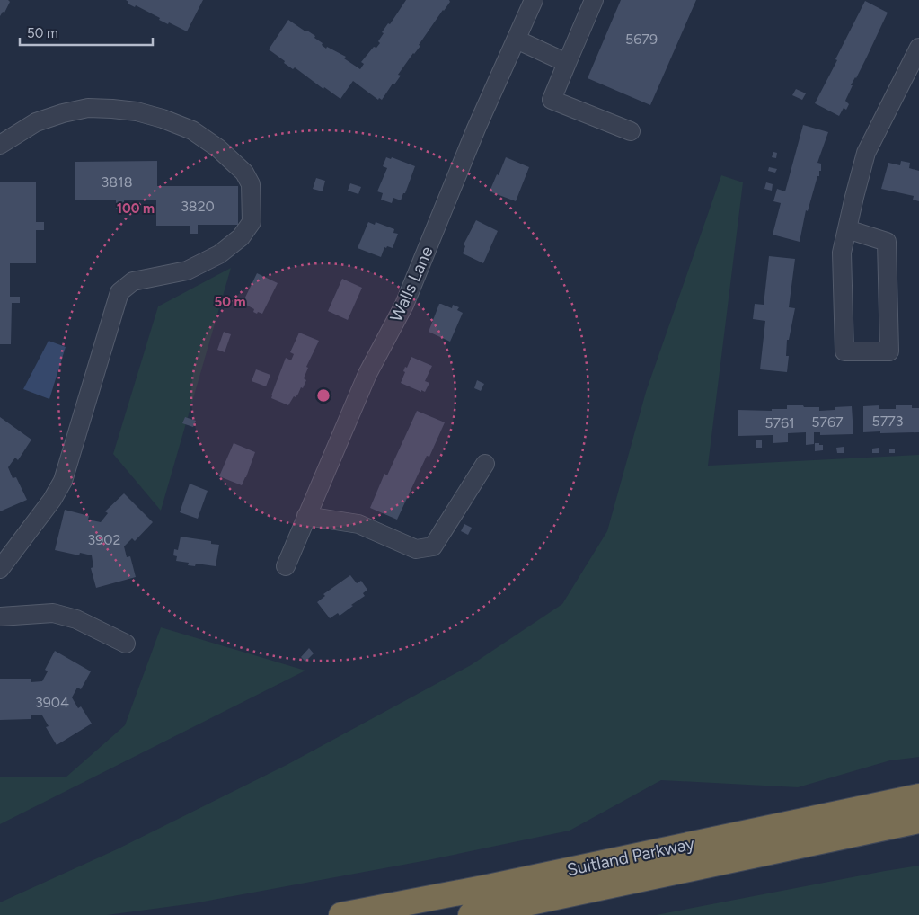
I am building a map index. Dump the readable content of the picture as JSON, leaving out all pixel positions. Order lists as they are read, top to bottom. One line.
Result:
{"streets":{"highway":["Suitland Parkway"],"street":["Walls Lane"]},"house_numbers":["5679","3818","3820","5773","5767","5761","3902","3904"],"scale_bar":"50 m","rings":["100 m","50 m"]}
